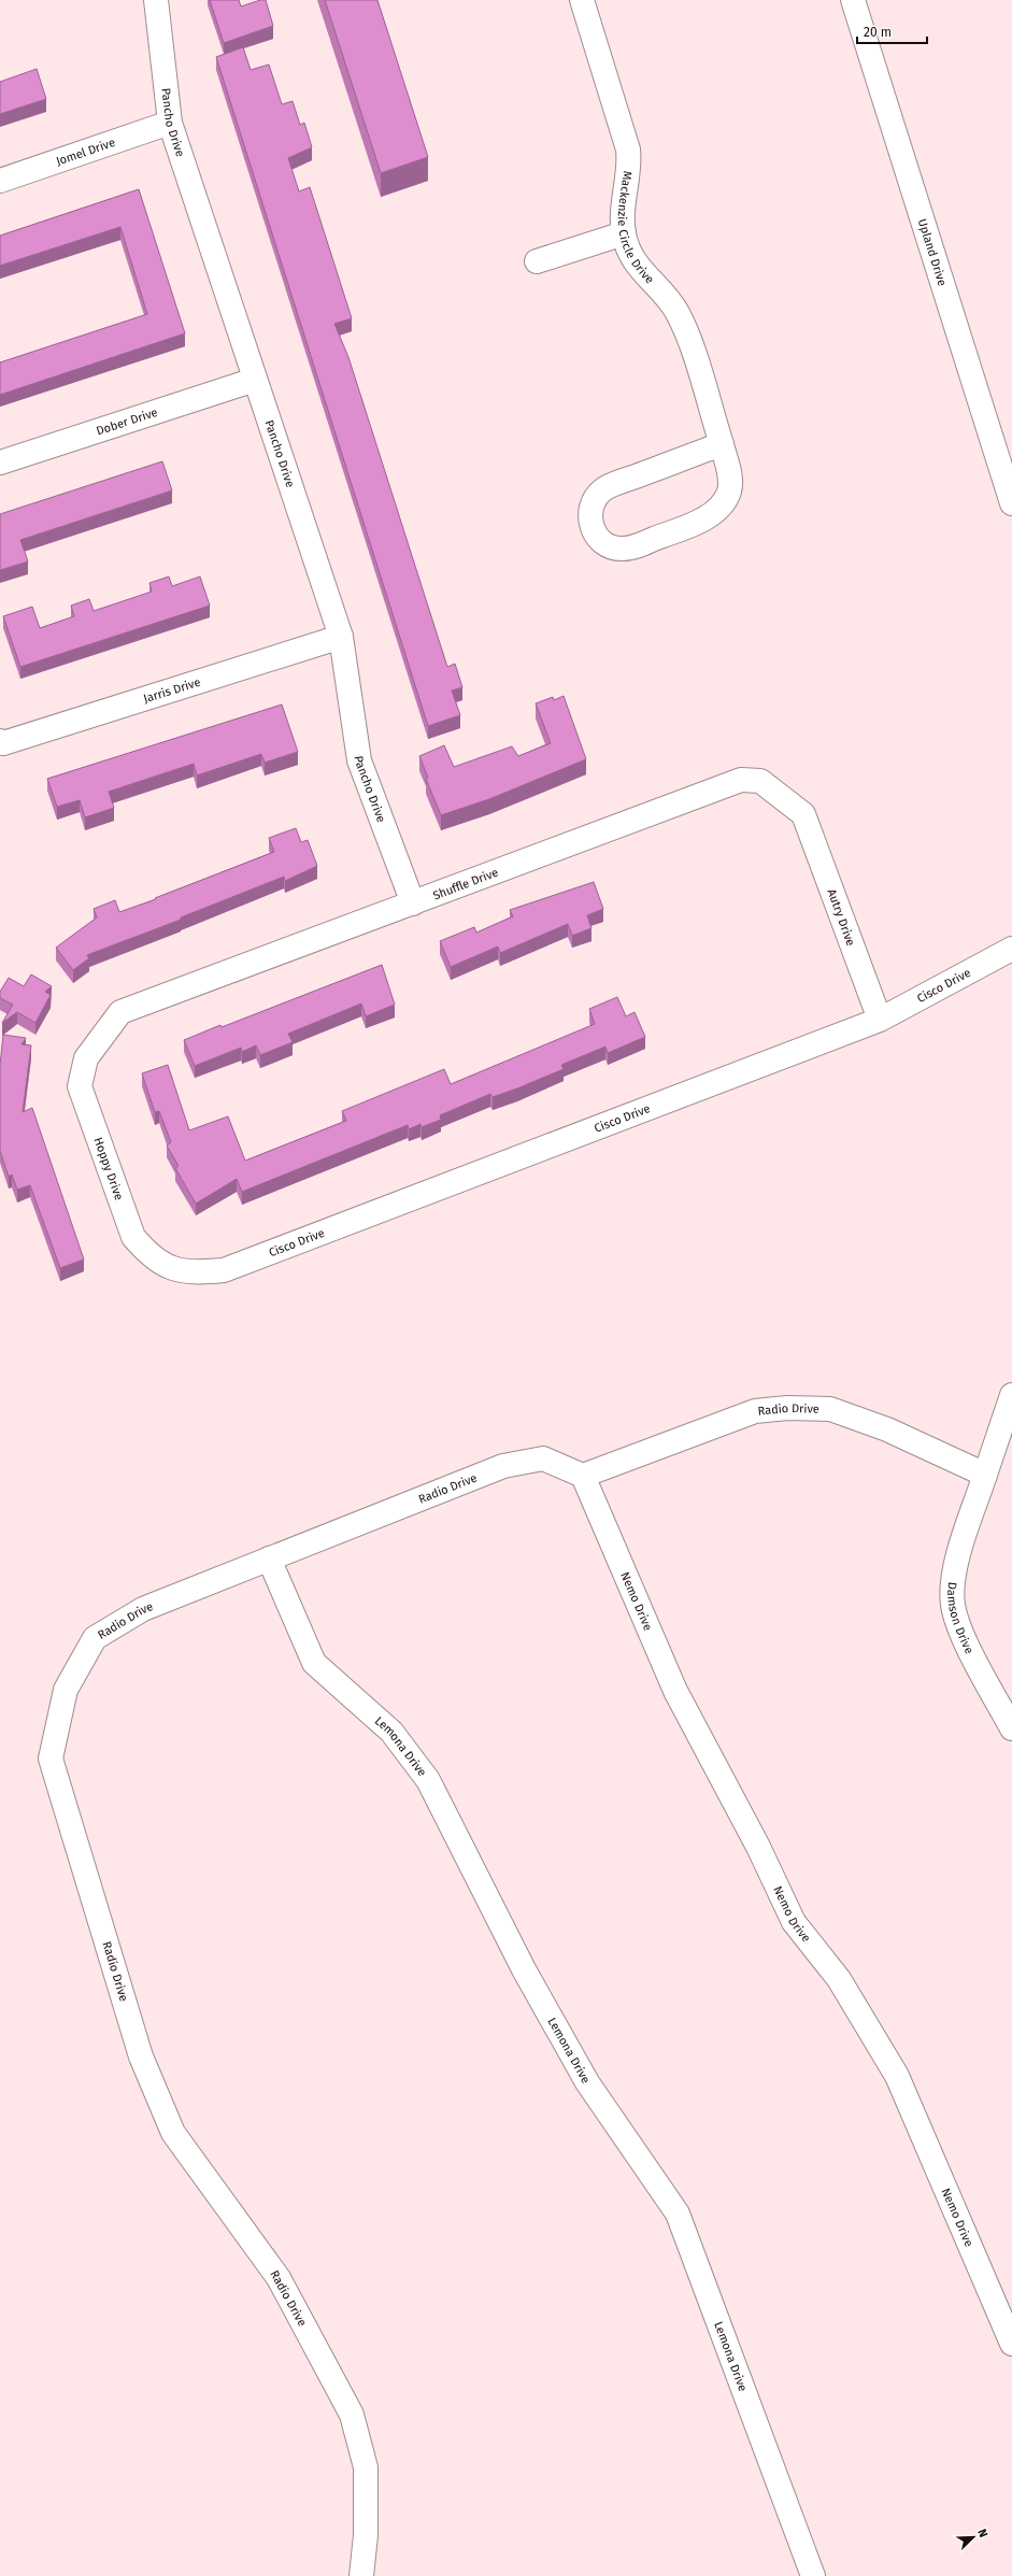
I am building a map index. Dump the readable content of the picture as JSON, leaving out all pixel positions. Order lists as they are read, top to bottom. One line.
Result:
{"streets":{"street":["Pancho Drive","Jomel Drive","Mackenzie Circle Drive","Upland Drive","Dober Drive","Jarris Drive","Shuffle Drive","Autry Drive","Cisco Drive","Hoppy Drive","Radio Drive","Nemo Drive","Damson Drive","Lemona Drive"]},"crossings":[["Pancho Drive","Jomel Drive"],["Pancho Drive","Dober Drive"],["Pancho Drive","Jarris Drive"],["Pancho Drive","Shuffle Drive"],["Shuffle Drive","Autry Drive"],["Shuffle Drive","Hoppy Drive"],["Autry Drive","Cisco Drive"],["Cisco Drive","Hoppy Drive"],["Radio Drive","Nemo Drive"],["Radio Drive","Damson Drive"],["Radio Drive","Lemona Drive"]],"scale_bar":"20 m","north":"top right"}
